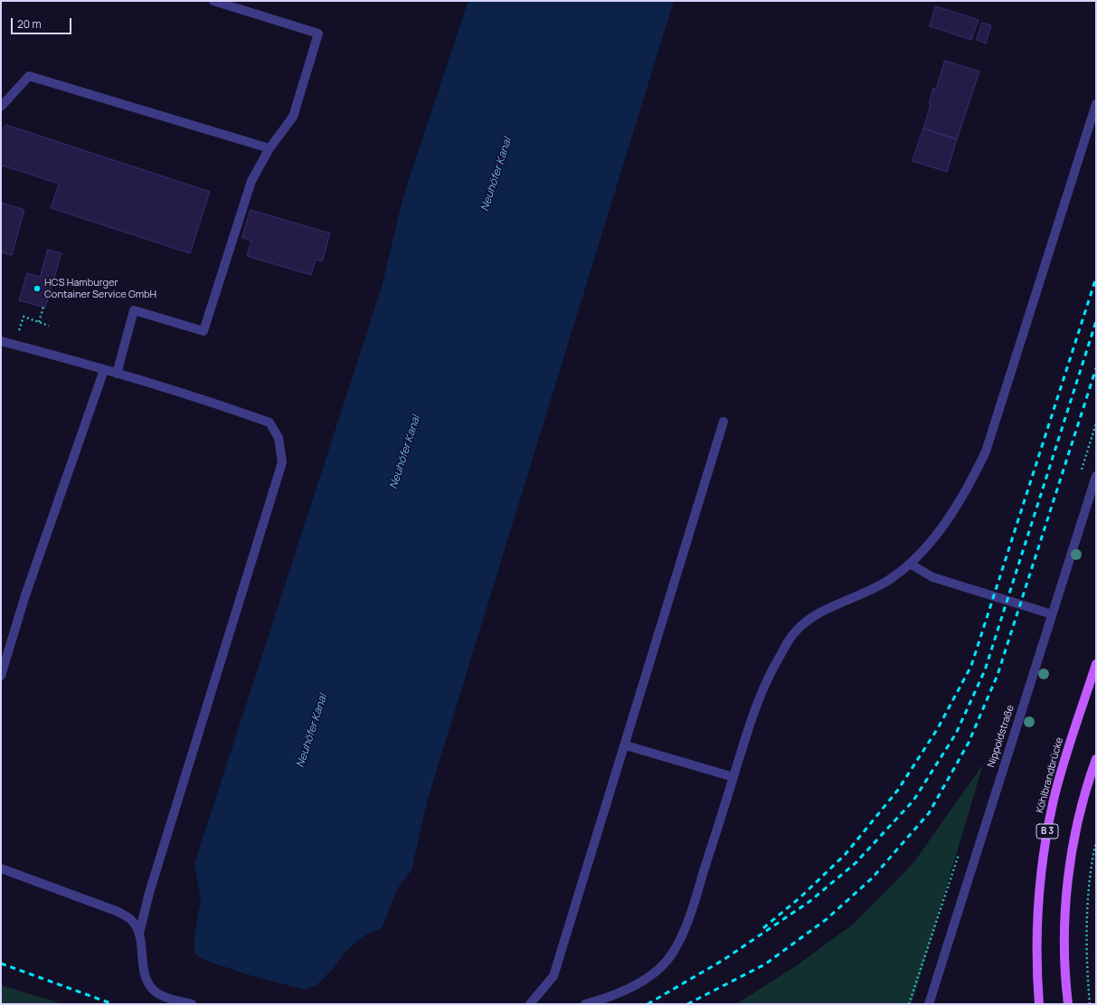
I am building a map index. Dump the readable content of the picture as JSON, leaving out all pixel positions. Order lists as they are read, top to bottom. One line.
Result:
{"streets":{"main road":["Köhlbrandbrücke","B 3"],"street":["Nippoldstraße"]},"water":["Neuhöfer Kanal"],"places":["HCS Hamburger Container Service GmbH"],"scale_bar":"20 m"}
